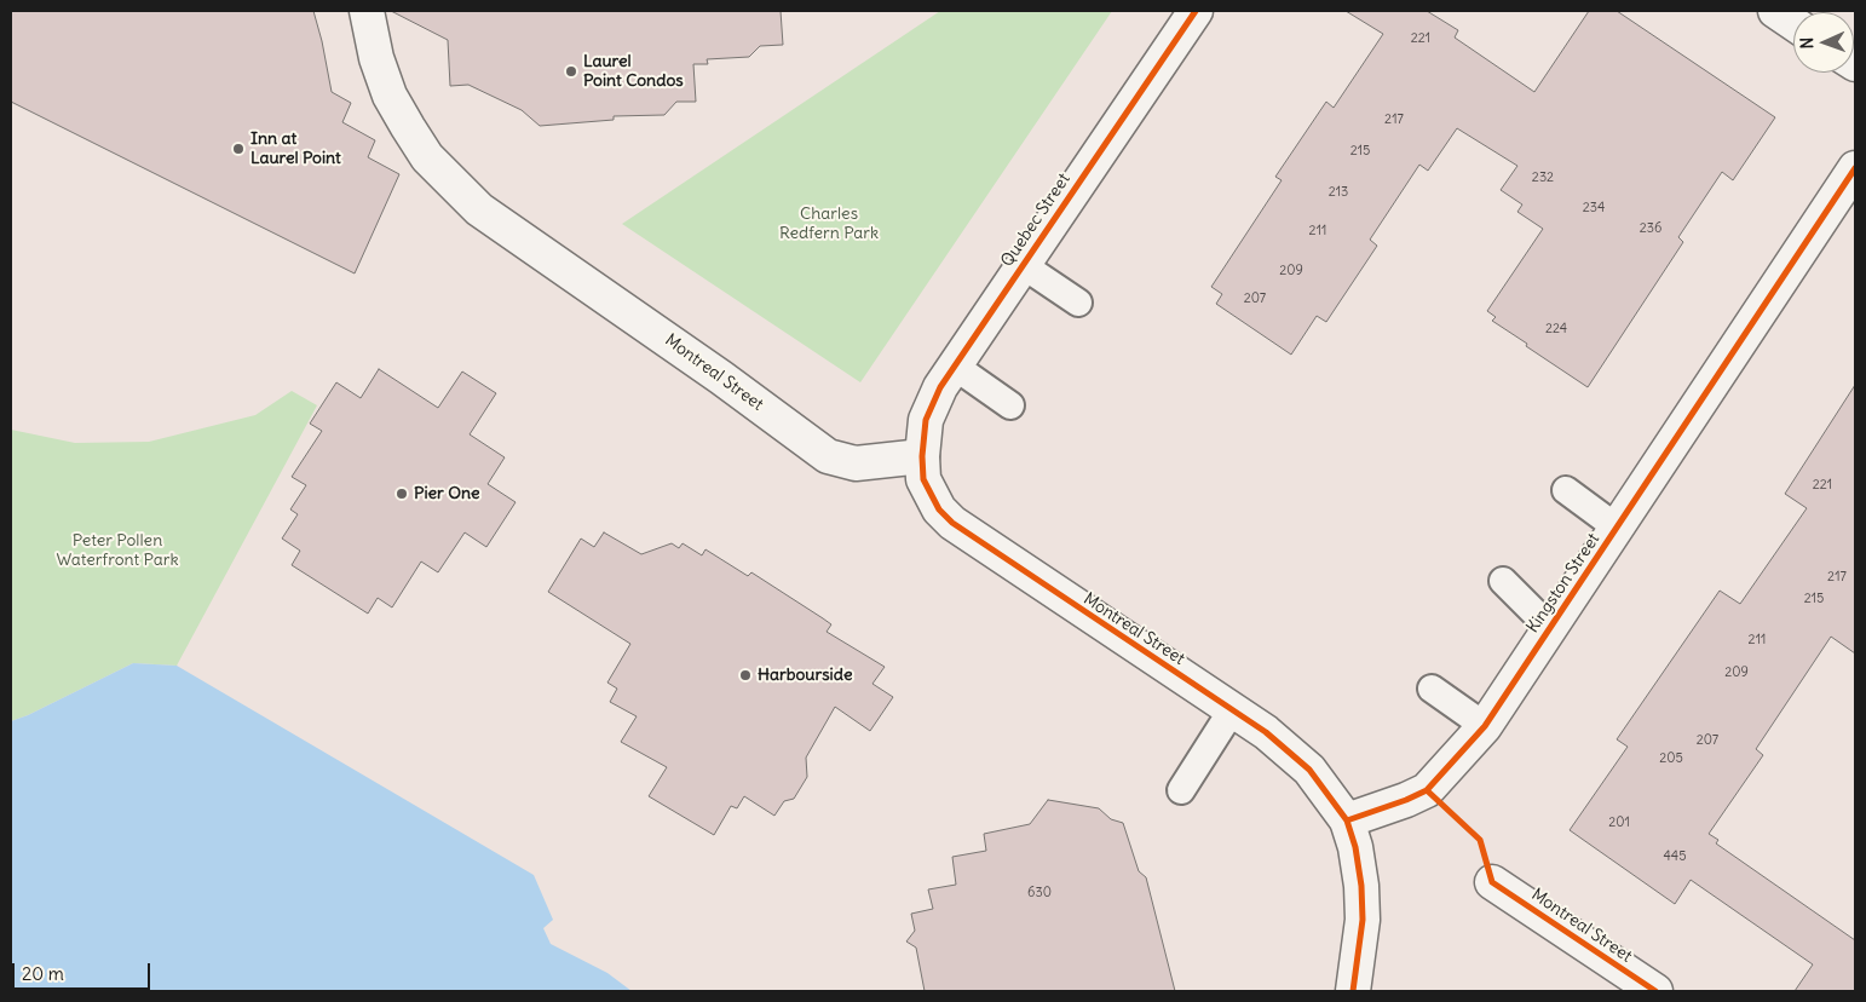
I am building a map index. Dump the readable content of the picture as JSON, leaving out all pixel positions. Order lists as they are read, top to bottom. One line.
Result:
{"streets":{"street":["Quebec Street","Montreal Street","Kingston Street"]},"crossings":[["Quebec Street","Montreal Street"],["Montreal Street","Kingston Street"]],"parks":["Charles Redfern Park","Peter Pollen Waterfront Park"],"places":["Laurel Point Condos","Inn at Laurel Point","Pier One","Harbourside"],"house_numbers":["221","217","215","232","213","234","236","211","209","207","224","221","217","215","211","209","207","205","201","445","630"],"scale_bar":"20 m","north":"left"}
